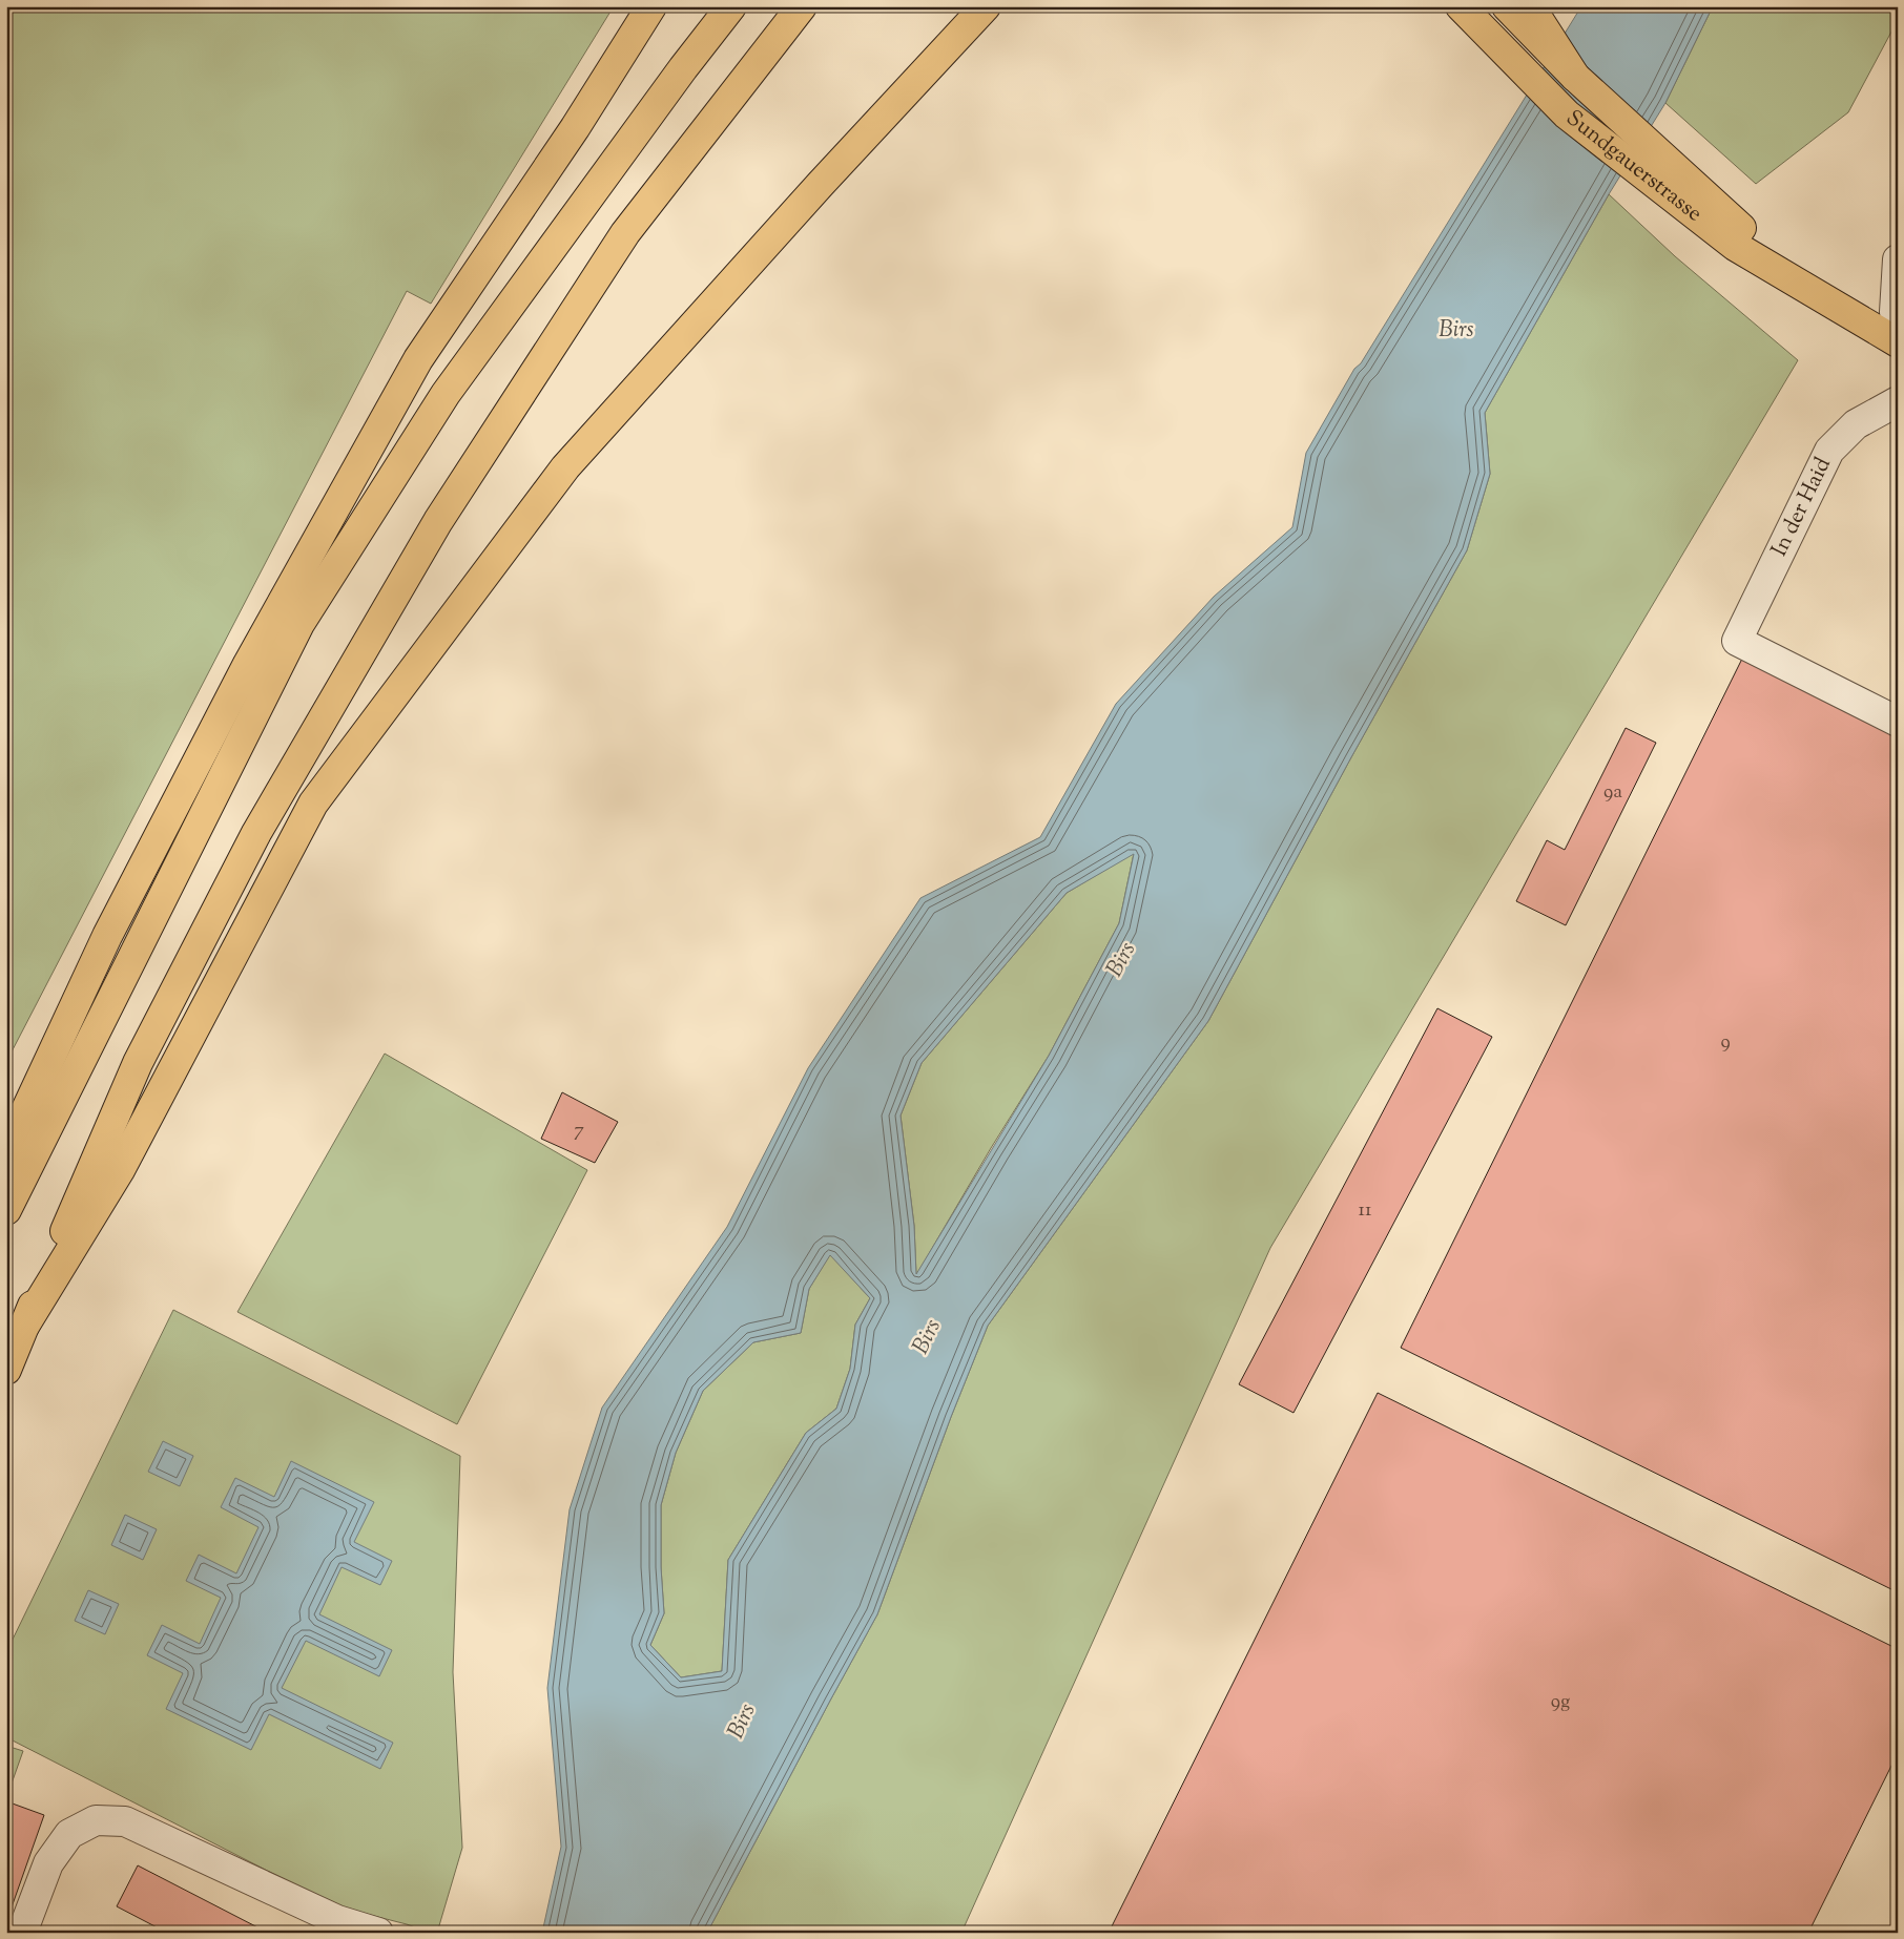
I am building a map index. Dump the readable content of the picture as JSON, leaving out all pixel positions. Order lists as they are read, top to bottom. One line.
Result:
{"streets":{"main road":["Sundgauerstrasse"],"street":["In der Haid"]},"water":["Birs"],"house_numbers":["9a","9","7","11","9g"]}
